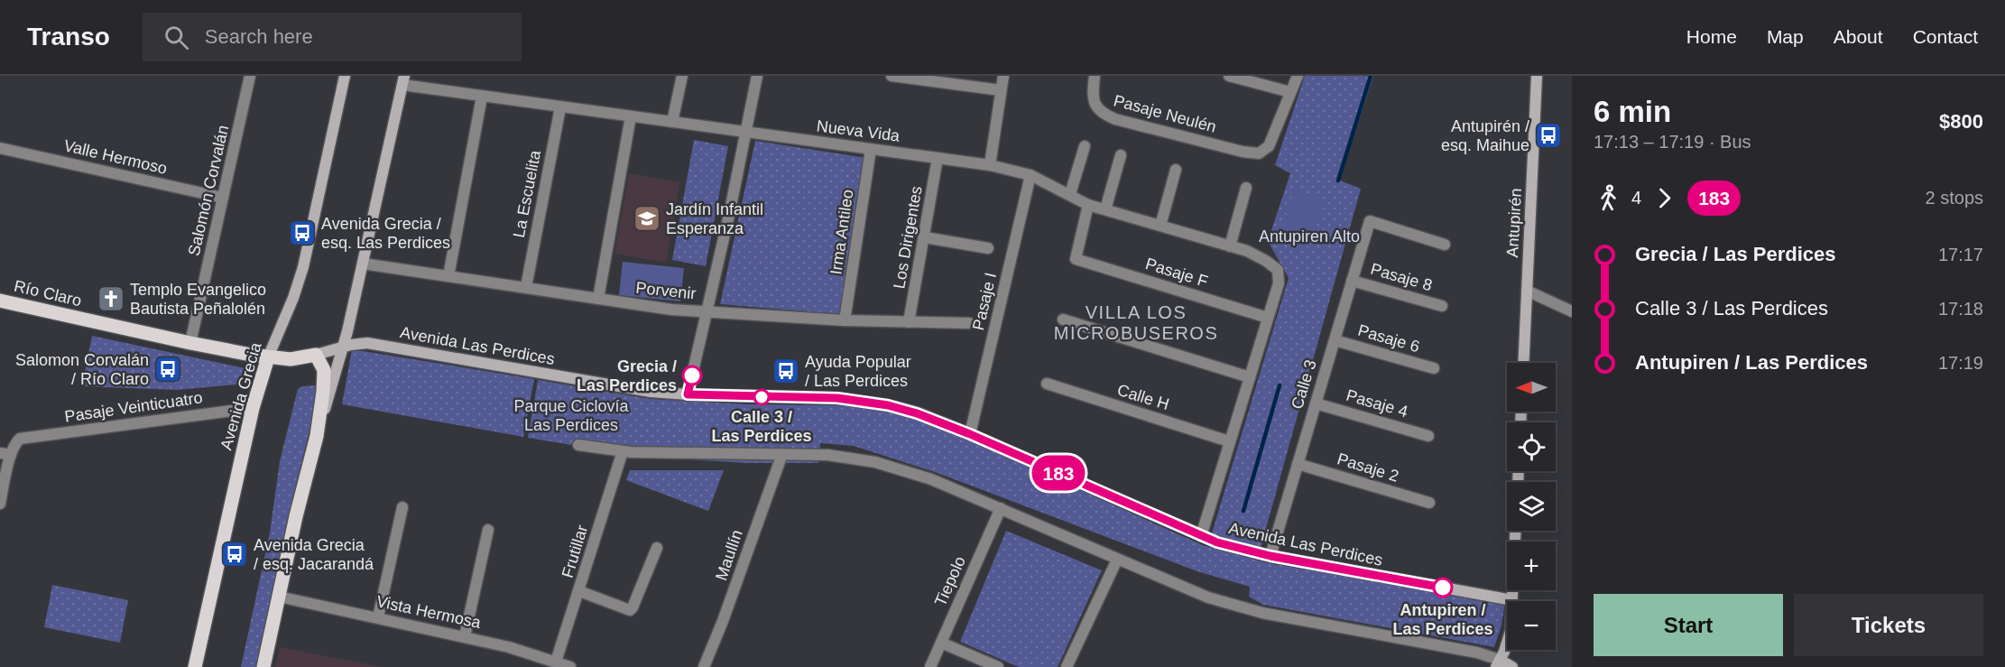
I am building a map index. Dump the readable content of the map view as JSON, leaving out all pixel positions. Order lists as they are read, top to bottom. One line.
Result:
{"streets":{"main road":["Río Claro","Avenida Grecia"],"street":["Pasaje Neulén","Nueva Vida","Valle Hermoso","Salomón Corvalán","La Escuelita","Antupirén","Irma Antileo","Los Dirigentes","Pasaje F","Pasaje 8","Porvenir","Pasaje I","Pasaje 6","Avenida Las Perdices","Calle 3","Calle H","Pasaje 4","Pasaje Veinticuatro","Pasaje 2","Frutillar","Maullín","Tiepolo","Vista Hermosa"]},"crossings":[["Nueva Vida","La Escuelita"],["Nueva Vida","Irma Antileo"],["Nueva Vida","Los Dirigentes"],["Nueva Vida","Pasaje F"],["Nueva Vida","Pasaje I"],["Valle Hermoso","Salomón Corvalán"],["Salomón Corvalán","Río Claro"],["La Escuelita","Porvenir"],["Irma Antileo","Porvenir"],["Los Dirigentes","Porvenir"],["Pasaje 8","Calle 3"],["Río Claro","Avenida Las Perdices"],["Río Claro","Avenida Grecia"],["Pasaje I","Avenida Las Perdices"],["Pasaje 6","Calle 3"],["Avenida Las Perdices","Calle 3"],["Calle 3","Pasaje 4"],["Calle 3","Pasaje 2"],["Avenida Grecia","Pasaje Veinticuatro"],["Frutillar","Vista Hermosa"]],"districts":["VILLA LOS MICROBUSEROS"],"parks":["Antupiren Alto","Parque Ciclovía Las Perdices"],"places":{"bus stop":["Antupirén / esq. Maihue","Avenida Grecia / esq. Las Perdices","Salomon Corvalán / Río Claro","Ayuda Popular / Las Perdices","Avenida Grecia / esq. Jacarandá"],"school or university":["Jardín Infantil Esperanza"],"church":["Templo Evangelico Bautista Peñalolén"],"other":["Grecia / Las Perdices","Calle 3 / Las Perdices","Antupiren / Las Perdices"]},"lines":["bus line 183"],"north":"left","page":{"header":"Transo","search":"Search here","nav":["Home","Map","About","Contact"],"on_map":"183","heading":["6 min","17:13 – 17:19 · Bus","$800"],"legs":["4","183","2 stops"],"list":[{"name":"Grecia / Las Perdices","value":"17:17"},{"name":"Calle 3 / Las Perdices","value":"17:18"},{"name":"Antupiren / Las Perdices","value":"17:19"}],"map_buttons":["+","−"],"buttons":["Start","Tickets"]}}
